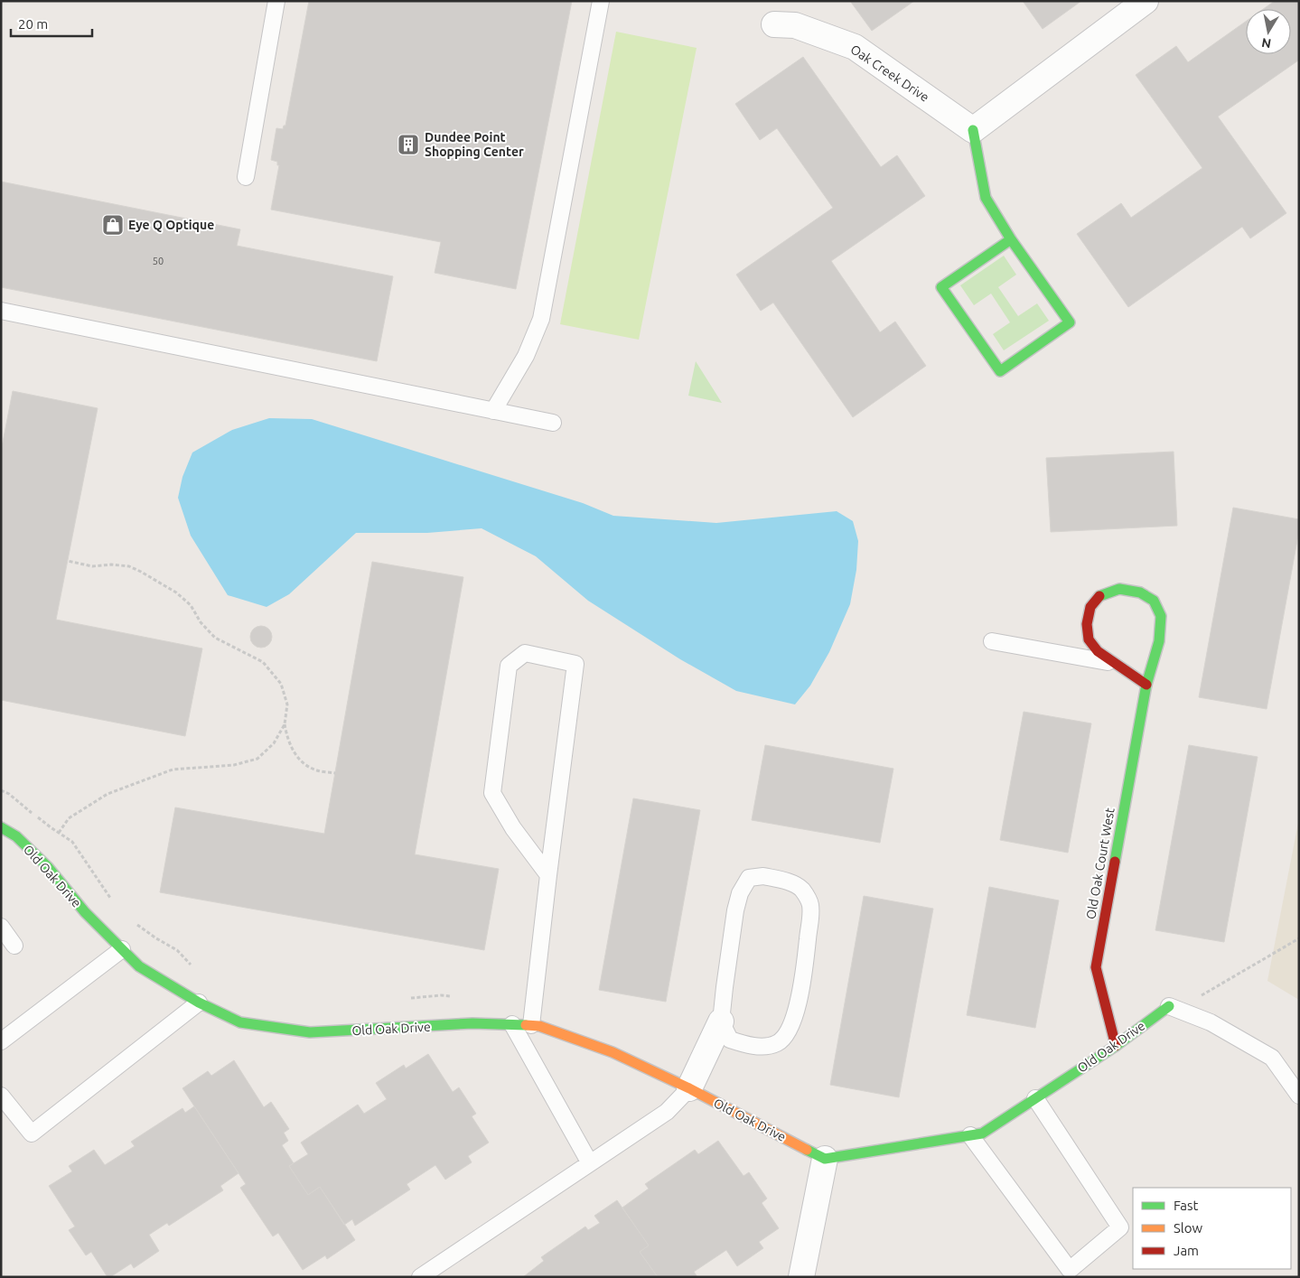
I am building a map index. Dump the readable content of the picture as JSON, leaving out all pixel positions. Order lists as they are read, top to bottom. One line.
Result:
{"streets":{"street":["Oak Creek Drive","Old Oak Court West","Old Oak Drive"]},"crossings":[["Old Oak Court West","Old Oak Drive"]],"places":{"building":["Dundee Point Shopping Center"],"shop":["Eye Q Optique"]},"house_numbers":["50"],"legend":["Fast","Slow","Jam"],"scale_bar":"20 m","north":"bottom"}
